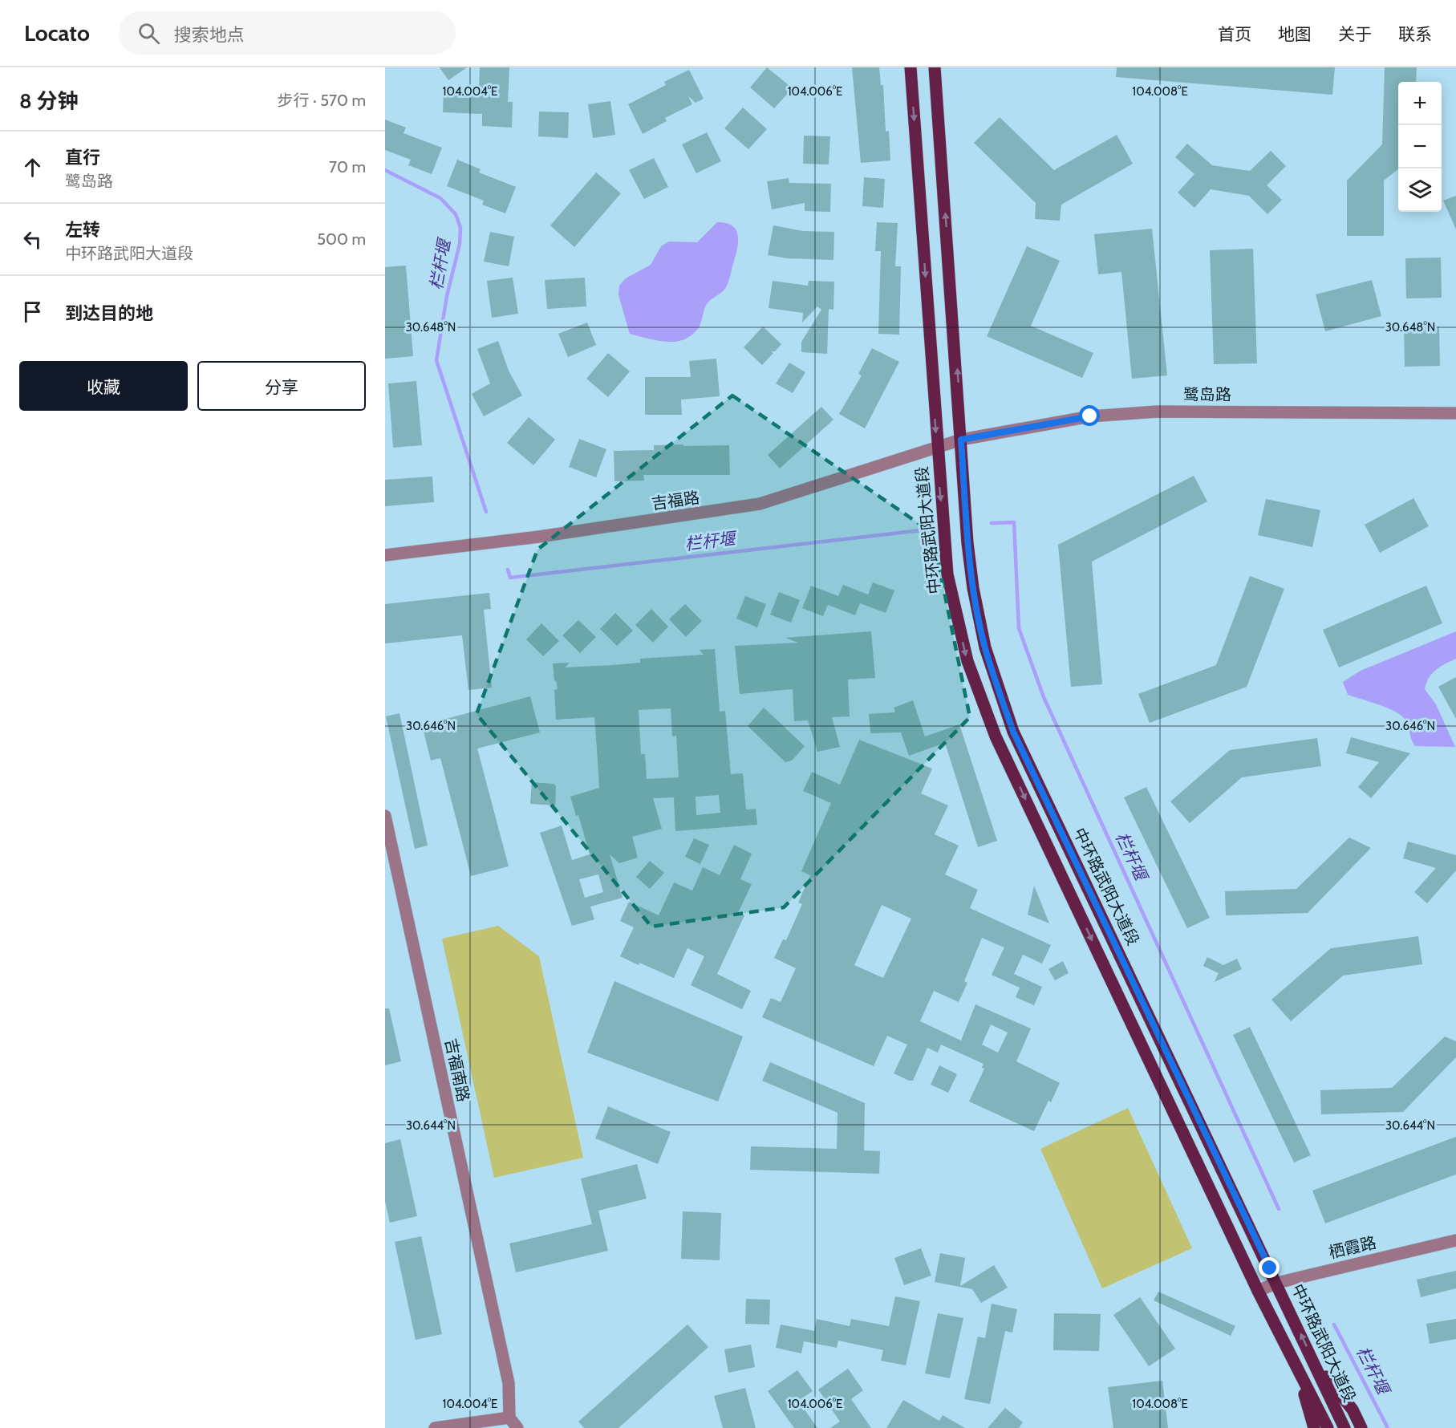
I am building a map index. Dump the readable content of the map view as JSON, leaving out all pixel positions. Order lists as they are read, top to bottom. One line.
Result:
{"streets":{"main road":["中环路武阳大道段"],"street":["鹭岛路","吉福路","吉福南路","栖霞路"]},"crossings":[["鹭岛路","吉福路"],["鹭岛路","中环路武阳大道段"],["吉福路","中环路武阳大道段"],["中环路武阳大道段","栖霞路"]],"water":["栏杆堰"],"page":{"header":"Locato","search":"搜索地点","nav":["首页","地图","关于","联系"],"heading":["8 分钟","步行 · 570 m"],"map_buttons":["+","−"],"list":[["直行","鹭岛路","70 m"],["左转","中环路武阳大道段","500 m"],"到达目的地"],"buttons":["收藏","分享"]},"coordinates":["104.004°E","104.006°E","104.008°E","30.648°N","30.646°N","30.644°N"]}
